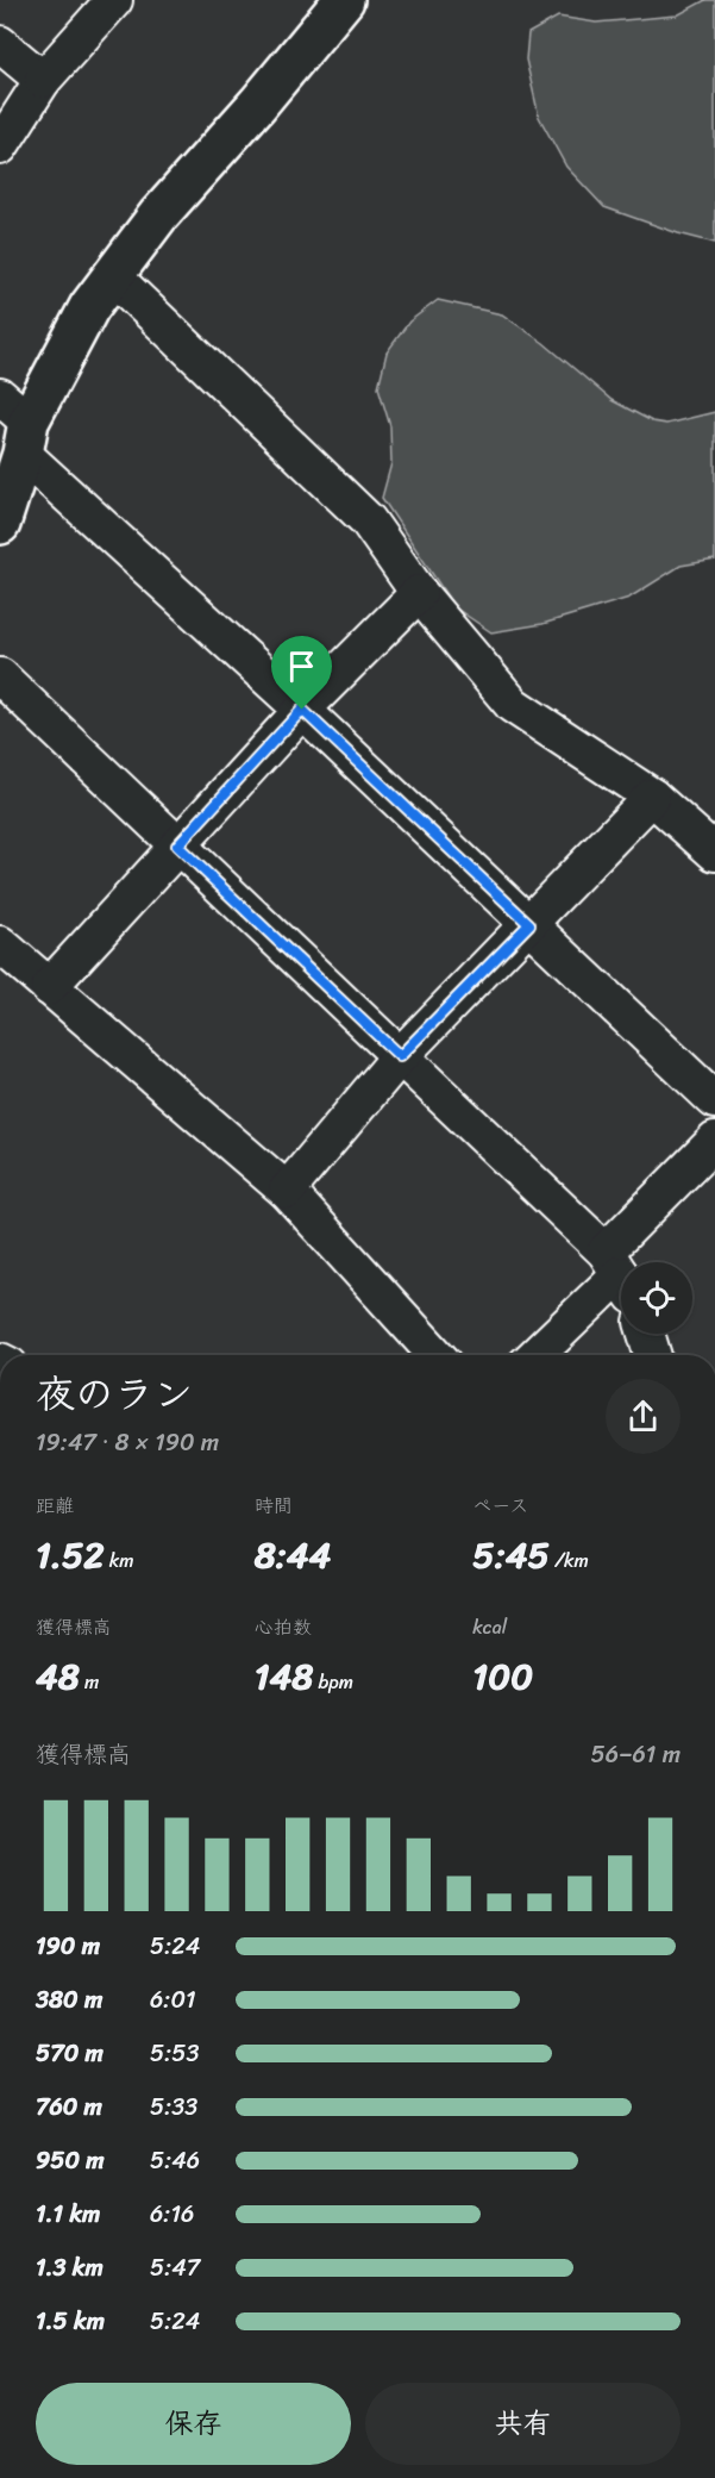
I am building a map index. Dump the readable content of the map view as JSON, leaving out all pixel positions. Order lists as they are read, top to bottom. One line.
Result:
{"page":{"heading":["夜のラン","19:47 · 8 × 190 m"],"stats":[["距離","1.52 km"],["時間","8:44"],["ペース","5:45 /km"],["獲得標高","48 m"],["心拍数","148 bpm"],["kcal","100"]],"chart":["獲得標高","56–61 m"],"list":[{"name":"190 m","note":"5:24"},{"name":"380 m","note":"6:01"},{"name":"570 m","note":"5:53"},{"name":"760 m","note":"5:33"},{"name":"950 m","note":"5:46"},{"name":"1.1 km","note":"6:16"},{"name":"1.3 km","note":"5:47"},{"name":"1.5 km","note":"5:24"}],"buttons":["保存","共有"]}}
